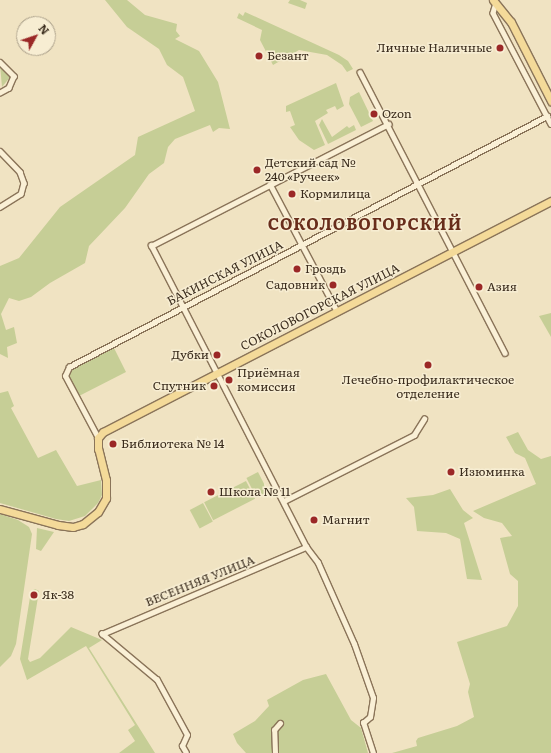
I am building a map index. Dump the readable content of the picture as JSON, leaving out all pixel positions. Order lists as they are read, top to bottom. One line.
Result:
{"streets":{"main road":["СОКОЛОВОГОРСКАЯ УЛИЦА"],"street":["БАКИНСКАЯ УЛИЦА","ВЕСЕННЯЯ УЛИЦА"]},"crossings":[["БАКИНСКАЯ УЛИЦА","СОКОЛОВОГОРСКАЯ УЛИЦА"]],"districts":["СОКОЛОВОГОРСКИЙ"],"places":["Личные Наличные","Безант","Ozon","Детский сад № 240 «Ручеек»","Кормилица","Гроздь","Садовник","Азия","Дубки","Лечебно-профилактическое отделение","Приёмная комиссия","Спутник","Библиотека № 14","Изюминка","Школа № 11","Магнит","Як-38"],"north":"top right"}
